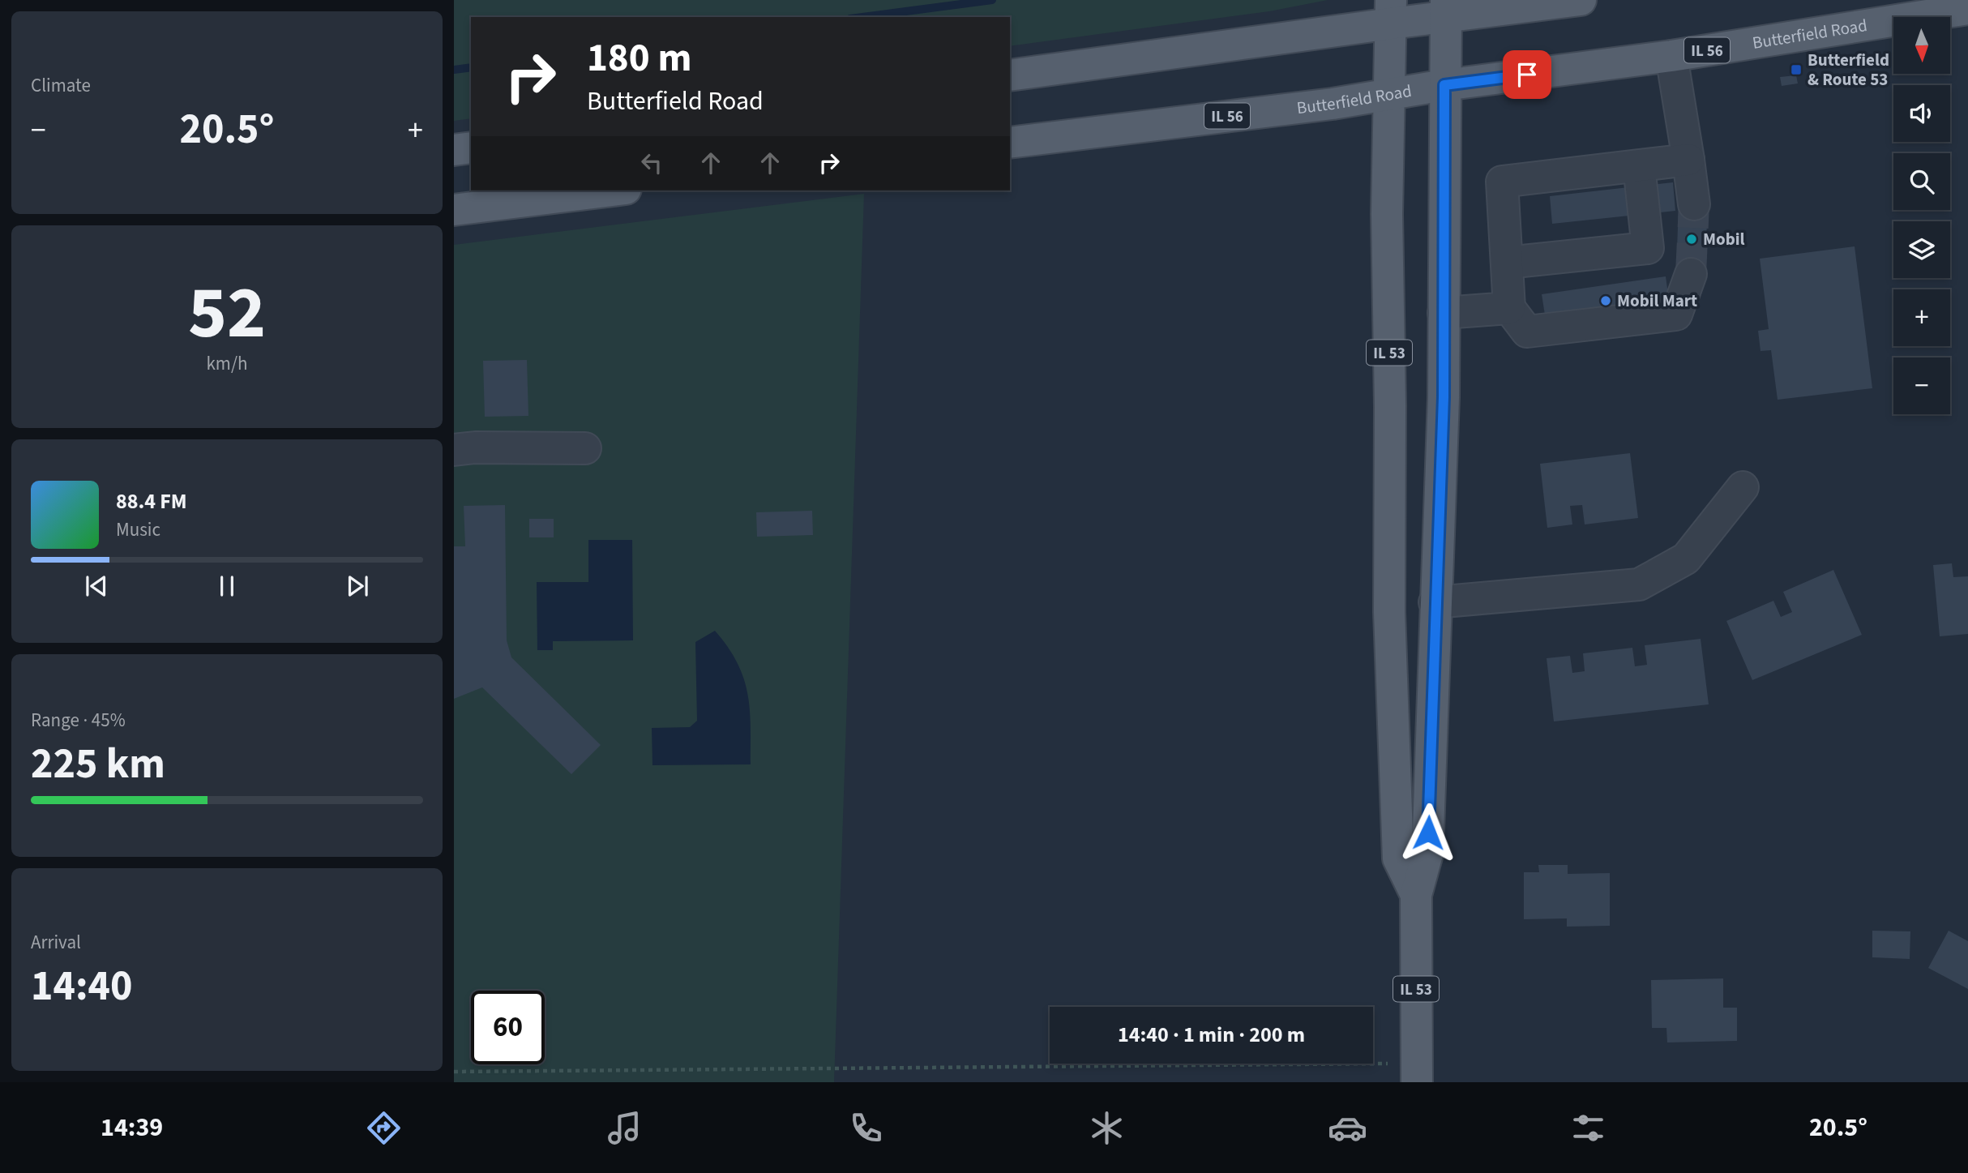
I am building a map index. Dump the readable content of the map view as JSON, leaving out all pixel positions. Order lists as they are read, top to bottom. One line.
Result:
{"streets":{"main road":["Butterfield Road","IL 56","IL 53"]},"crossings":[["Butterfield Road","IL 53"]],"places":{"transit":["Butterfield & Route 53"],"other":["Mobil","Mobil Mart"]},"north":"bottom","page":{"tile":["Climate",["52","km/h"],["Range · 45%","225 km"],["Arrival","14:40"]],"map_buttons":["+","−"],"turn":["180 m","Butterfield Road"],"heat":["−","20.5°","+"],"song":["88.4 FM","Music"],"limit":"60","trip":"14:40 · 1 min · 200 m","tabs":["14:39","20.5°"]}}
